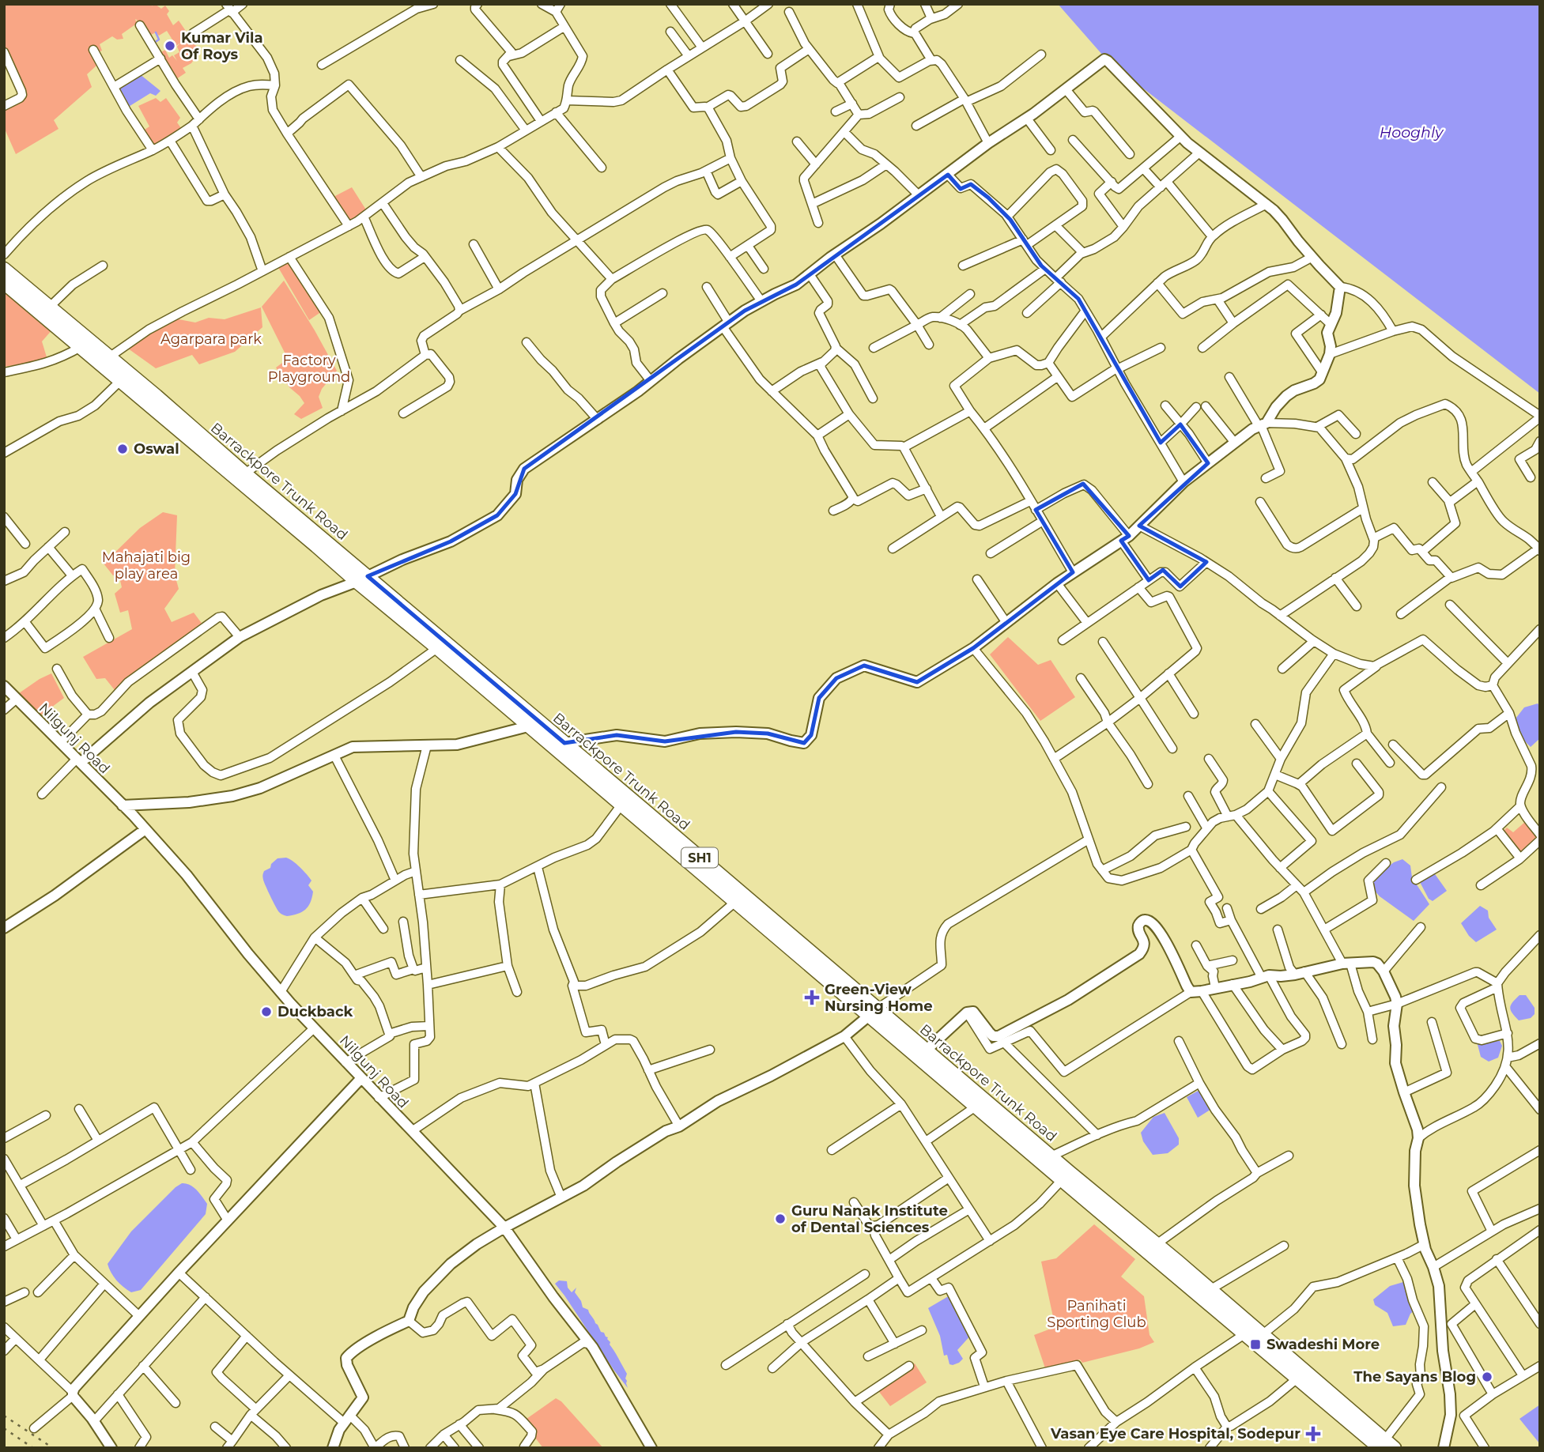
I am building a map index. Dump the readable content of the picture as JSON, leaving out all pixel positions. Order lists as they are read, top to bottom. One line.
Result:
{"streets":{"main road":["Barrackpore Trunk Road","SH1"],"street":["Nilgunj Road"]},"water":["Hooghly"],"parks":["Agarpara park","Factory Playground","Mahajati big play area","Panihati Sporting Club"],"places":{"other":["Kumar Vila Of Roys","Oswal","Duckback","Guru Nanak Institute of Dental Sciences","The Sayans Blog"],"health":["Green-View Nursing Home","Vasan Eye Care Hospital, Sodepur"],"transit":["Swadeshi More"]}}
